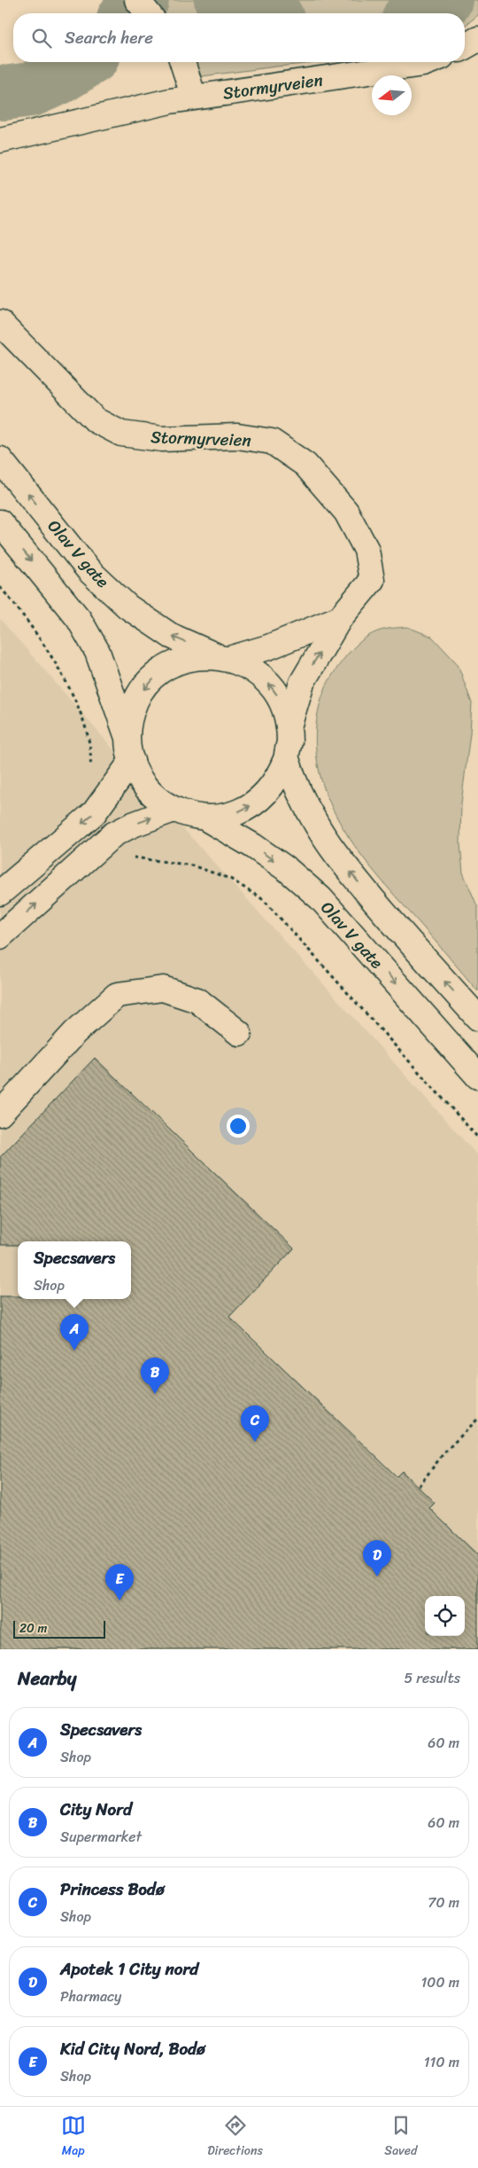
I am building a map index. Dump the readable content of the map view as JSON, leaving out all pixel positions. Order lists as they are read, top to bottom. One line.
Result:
{"streets":{"main road":["Stormyrveien","Olav V gate"]},"crossings":[["Stormyrveien","Olav V gate"]],"scale_bar":"20 m","north":"left","page":{"search":"Search here","popup":["Specsavers","Shop"],"pins":["A","B","C","D","E"],"scale":"20 m","heading":["Nearby","5 results"],"list":[{"mark":"A","name":"Specsavers","note":"Shop","value":"60 m"},{"mark":"B","name":"City Nord","note":"Supermarket","value":"60 m"},{"mark":"C","name":"Princess Bodø","note":"Shop","value":"70 m"},{"mark":"D","name":"Apotek 1 City nord","note":"Pharmacy","value":"100 m"},{"mark":"E","name":"Kid City Nord, Bodø","note":"Shop","value":"110 m"}],"nav":["Map","Directions","Saved"]}}
